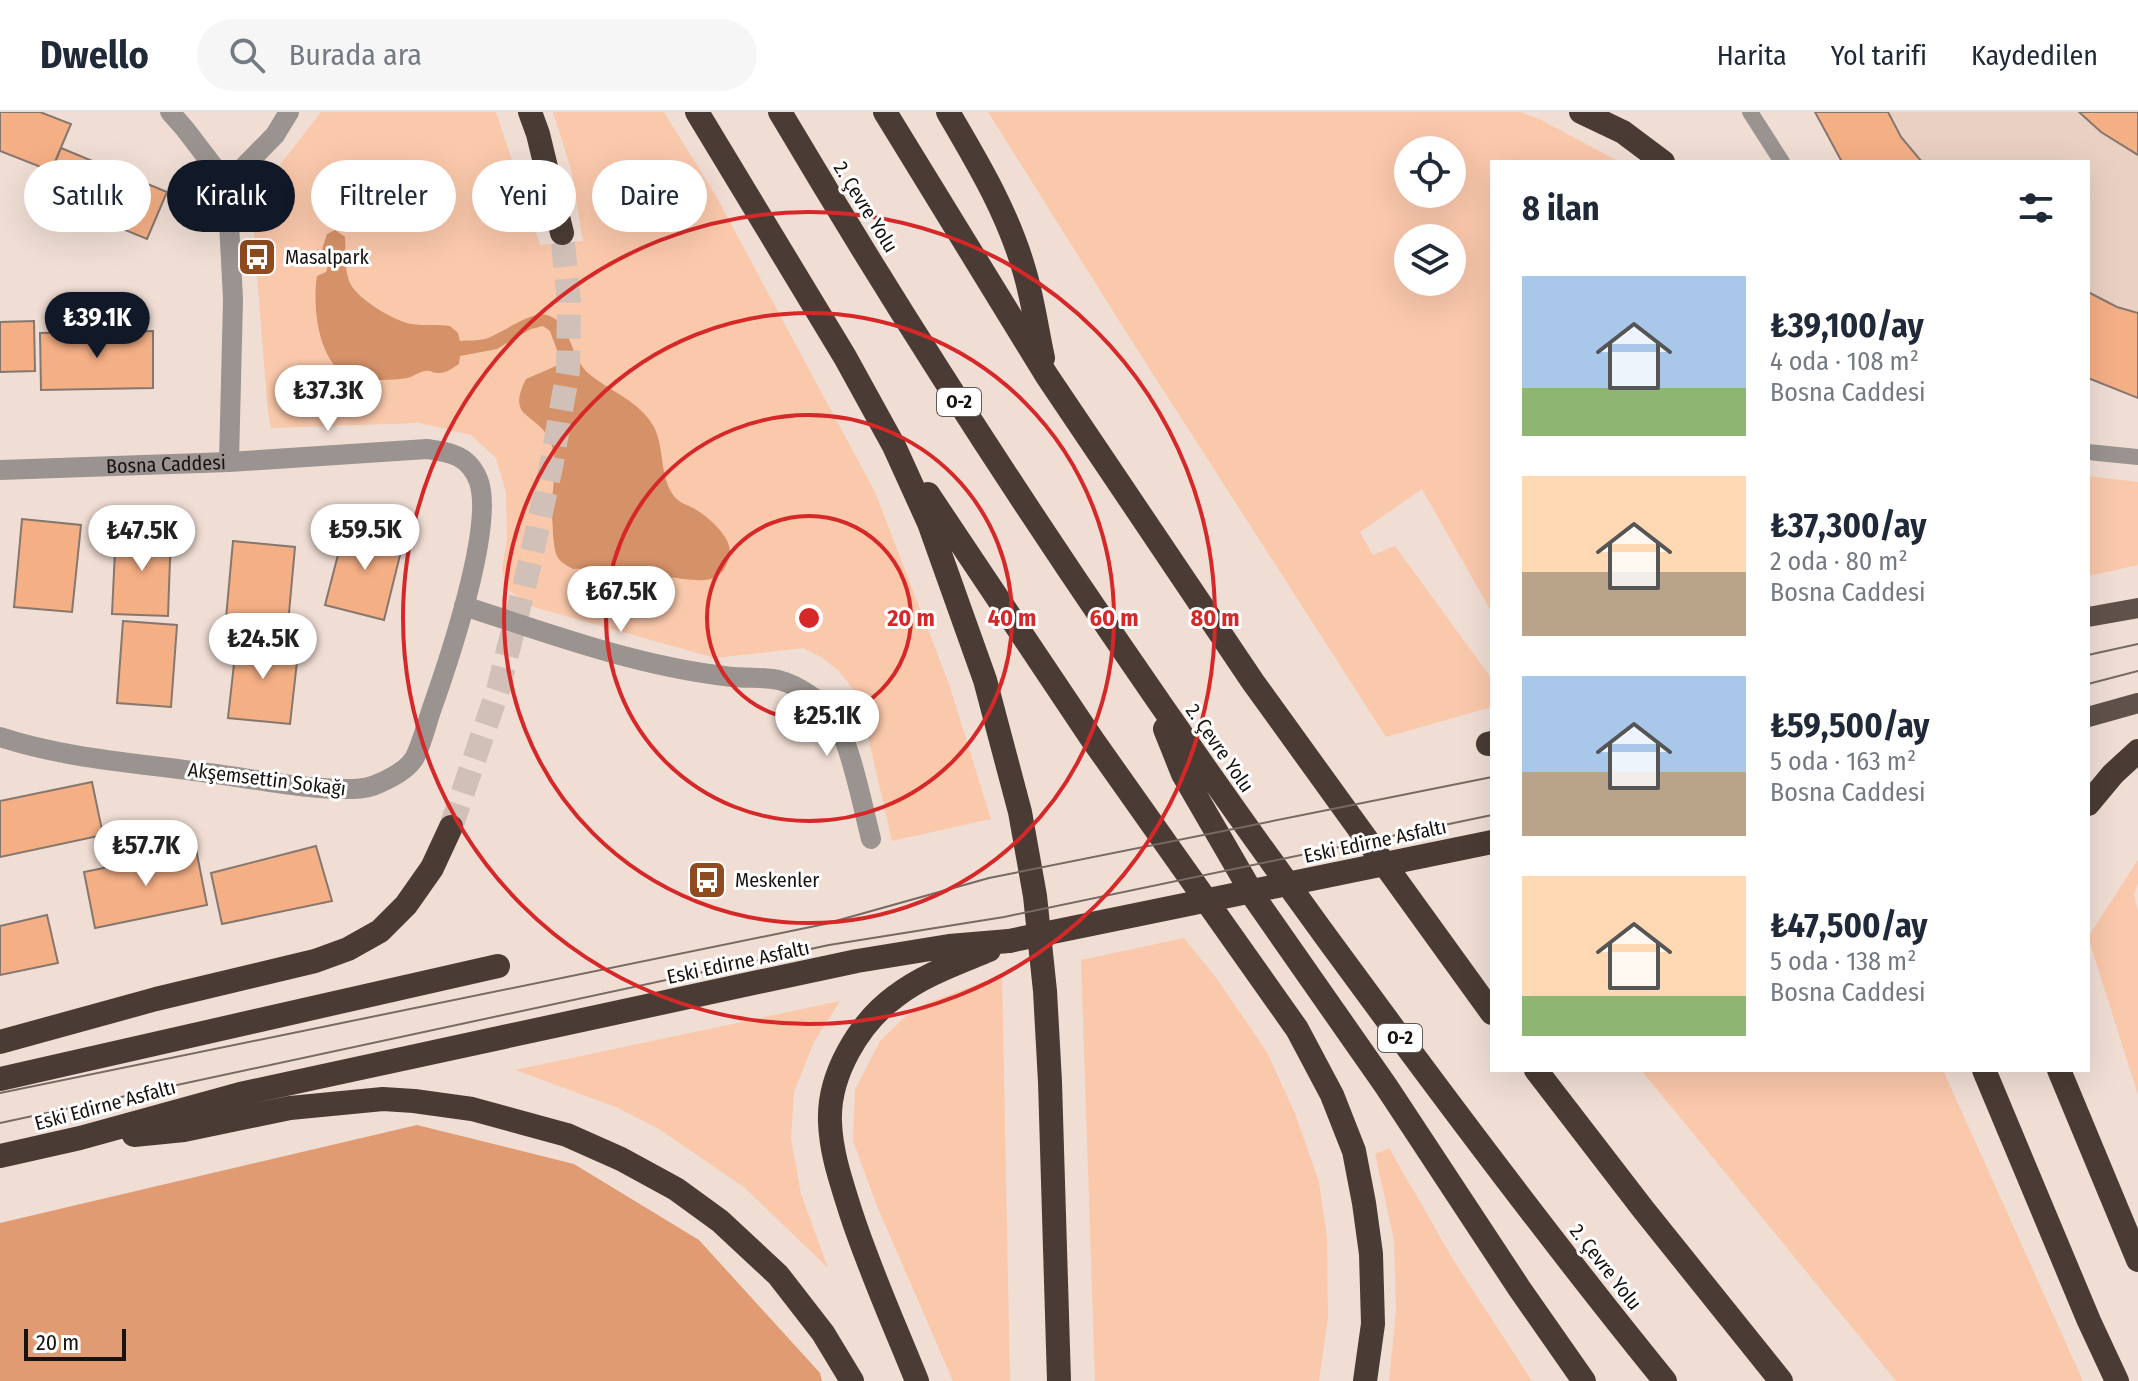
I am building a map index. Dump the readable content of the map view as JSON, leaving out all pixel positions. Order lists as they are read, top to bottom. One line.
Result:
{"streets":{"highway":["2. Çevre Yolu","O-2","Eski Edirne Asfaltı"],"street":["Bosna Caddesi","Akşemsettin Sokağı"]},"crossings":[["Bosna Caddesi","Akşemsettin Sokağı"]],"places":{"bus stop":["Masalpark","Meskenler"]},"scale_bar":"20 m","page":{"header":"Dwello","search":"Burada ara","nav":["Harita","Yol tarifi","Kaydedilen"],"chip":["Satılık","Kiralık","Filtreler","Yeni","Daire"],"heading":"8 ilan","list":[{"name":"₺39,100/ay","note":"4 oda · 108 m² · Bosna Caddesi"},{"name":"₺37,300/ay","note":"2 oda · 80 m² · Bosna Caddesi"},{"name":"₺59,500/ay","note":"5 oda · 163 m² · Bosna Caddesi"},{"name":"₺47,500/ay","note":"5 oda · 138 m² · Bosna Caddesi"}],"price":["₺39.1K","₺37.3K","₺59.5K","₺47.5K","₺67.5K","₺24.5K","₺25.1K","₺57.7K"],"scale":"20 m"},"rings":["20 m","40 m","60 m","80 m"]}
